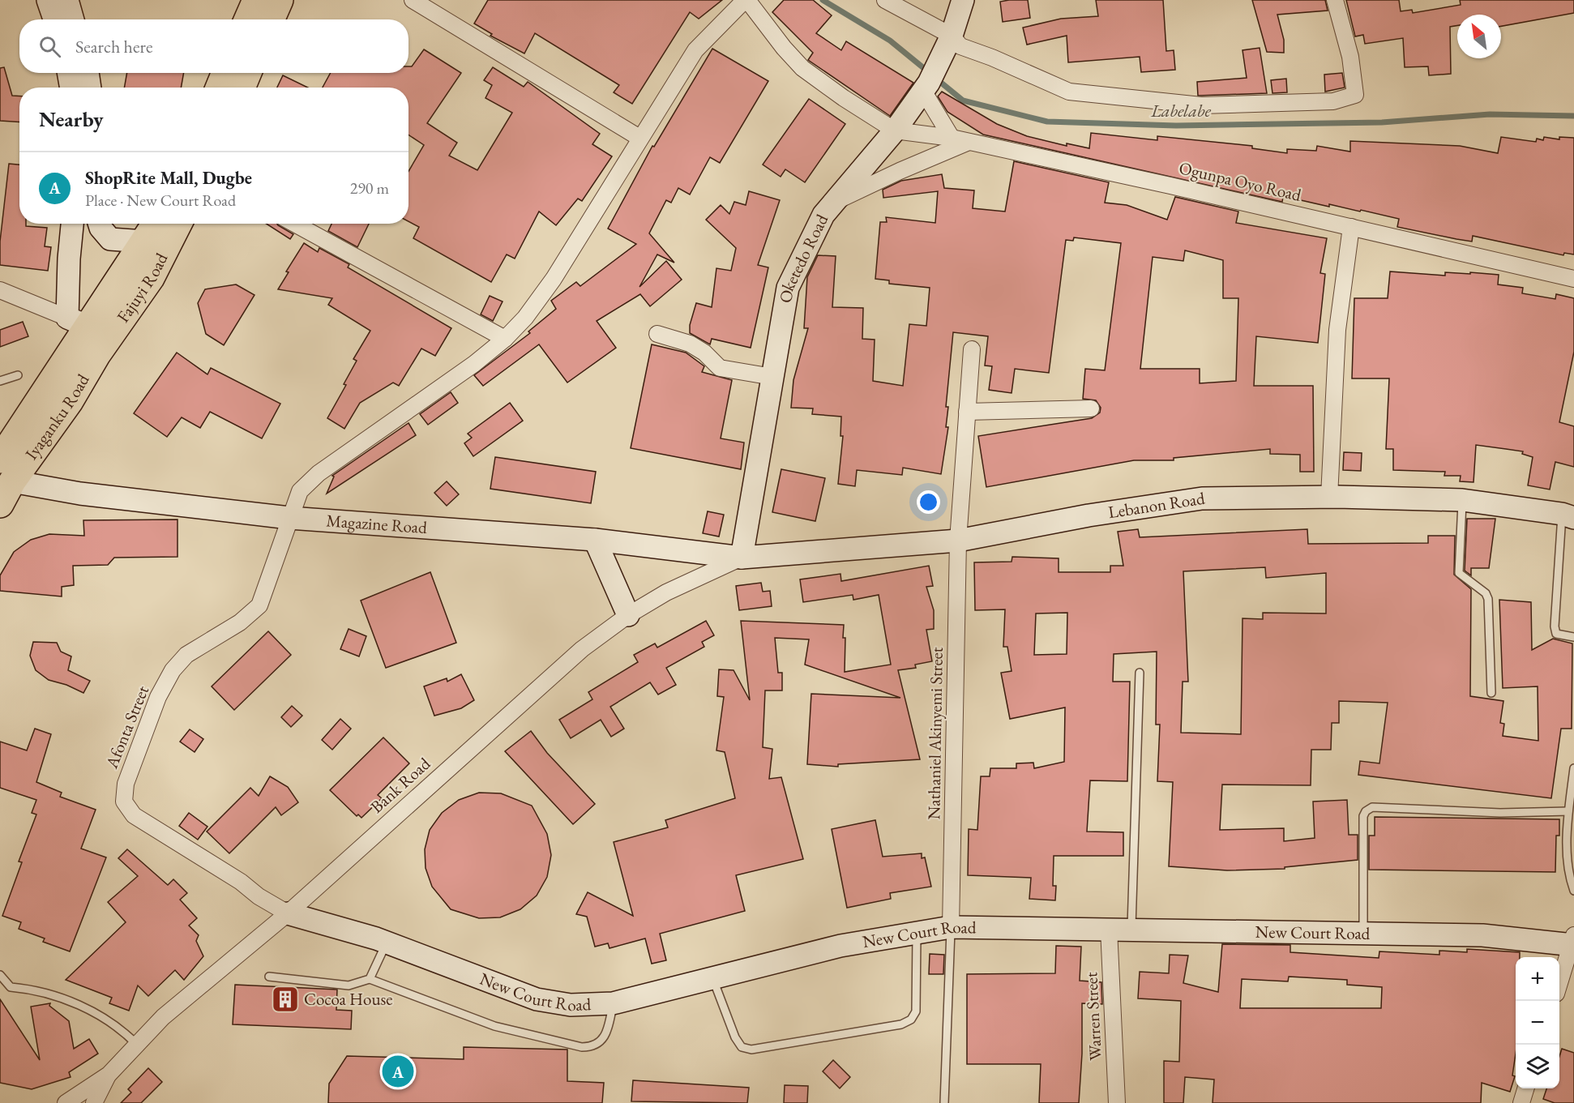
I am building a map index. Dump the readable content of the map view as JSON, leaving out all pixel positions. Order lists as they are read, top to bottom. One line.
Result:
{"streets":{"highway":["Fajuyi Road","Iyaganku Road"],"main road":["Oketedo Road","Lebanon Road","Magazine Road","New Court Road"],"street":["Ogunpa Oyo Road","Afonta Street","Nathaniel Akinyemi Street","Bank Road","Warren Street"]},"crossings":[["Ogunpa Oyo Road","Oketedo Road"],["Oketedo Road","Lebanon Road"],["Oketedo Road","Magazine Road"],["Oketedo Road","Bank Road"],["Fajuyi Road","Iyaganku Road"],["Iyaganku Road","Magazine Road"],["Lebanon Road","Magazine Road"],["Lebanon Road","Nathaniel Akinyemi Street"],["Lebanon Road","Bank Road"],["Magazine Road","Afonta Street"],["Magazine Road","Bank Road"],["Afonta Street","Bank Road"],["Afonta Street","New Court Road"],["Nathaniel Akinyemi Street","New Court Road"],["Bank Road","New Court Road"],["New Court Road","Warren Street"]],"water":["Labelabe"],"places":{"building":["Cocoa House"]},"north":"top left","page":{"search":"Search here","heading":"Nearby","list":[{"mark":"A","name":"ShopRite Mall, Dugbe","note":"Place · New Court Road","value":"290 m"}],"map_buttons":["+","−"],"pins":"A"}}
